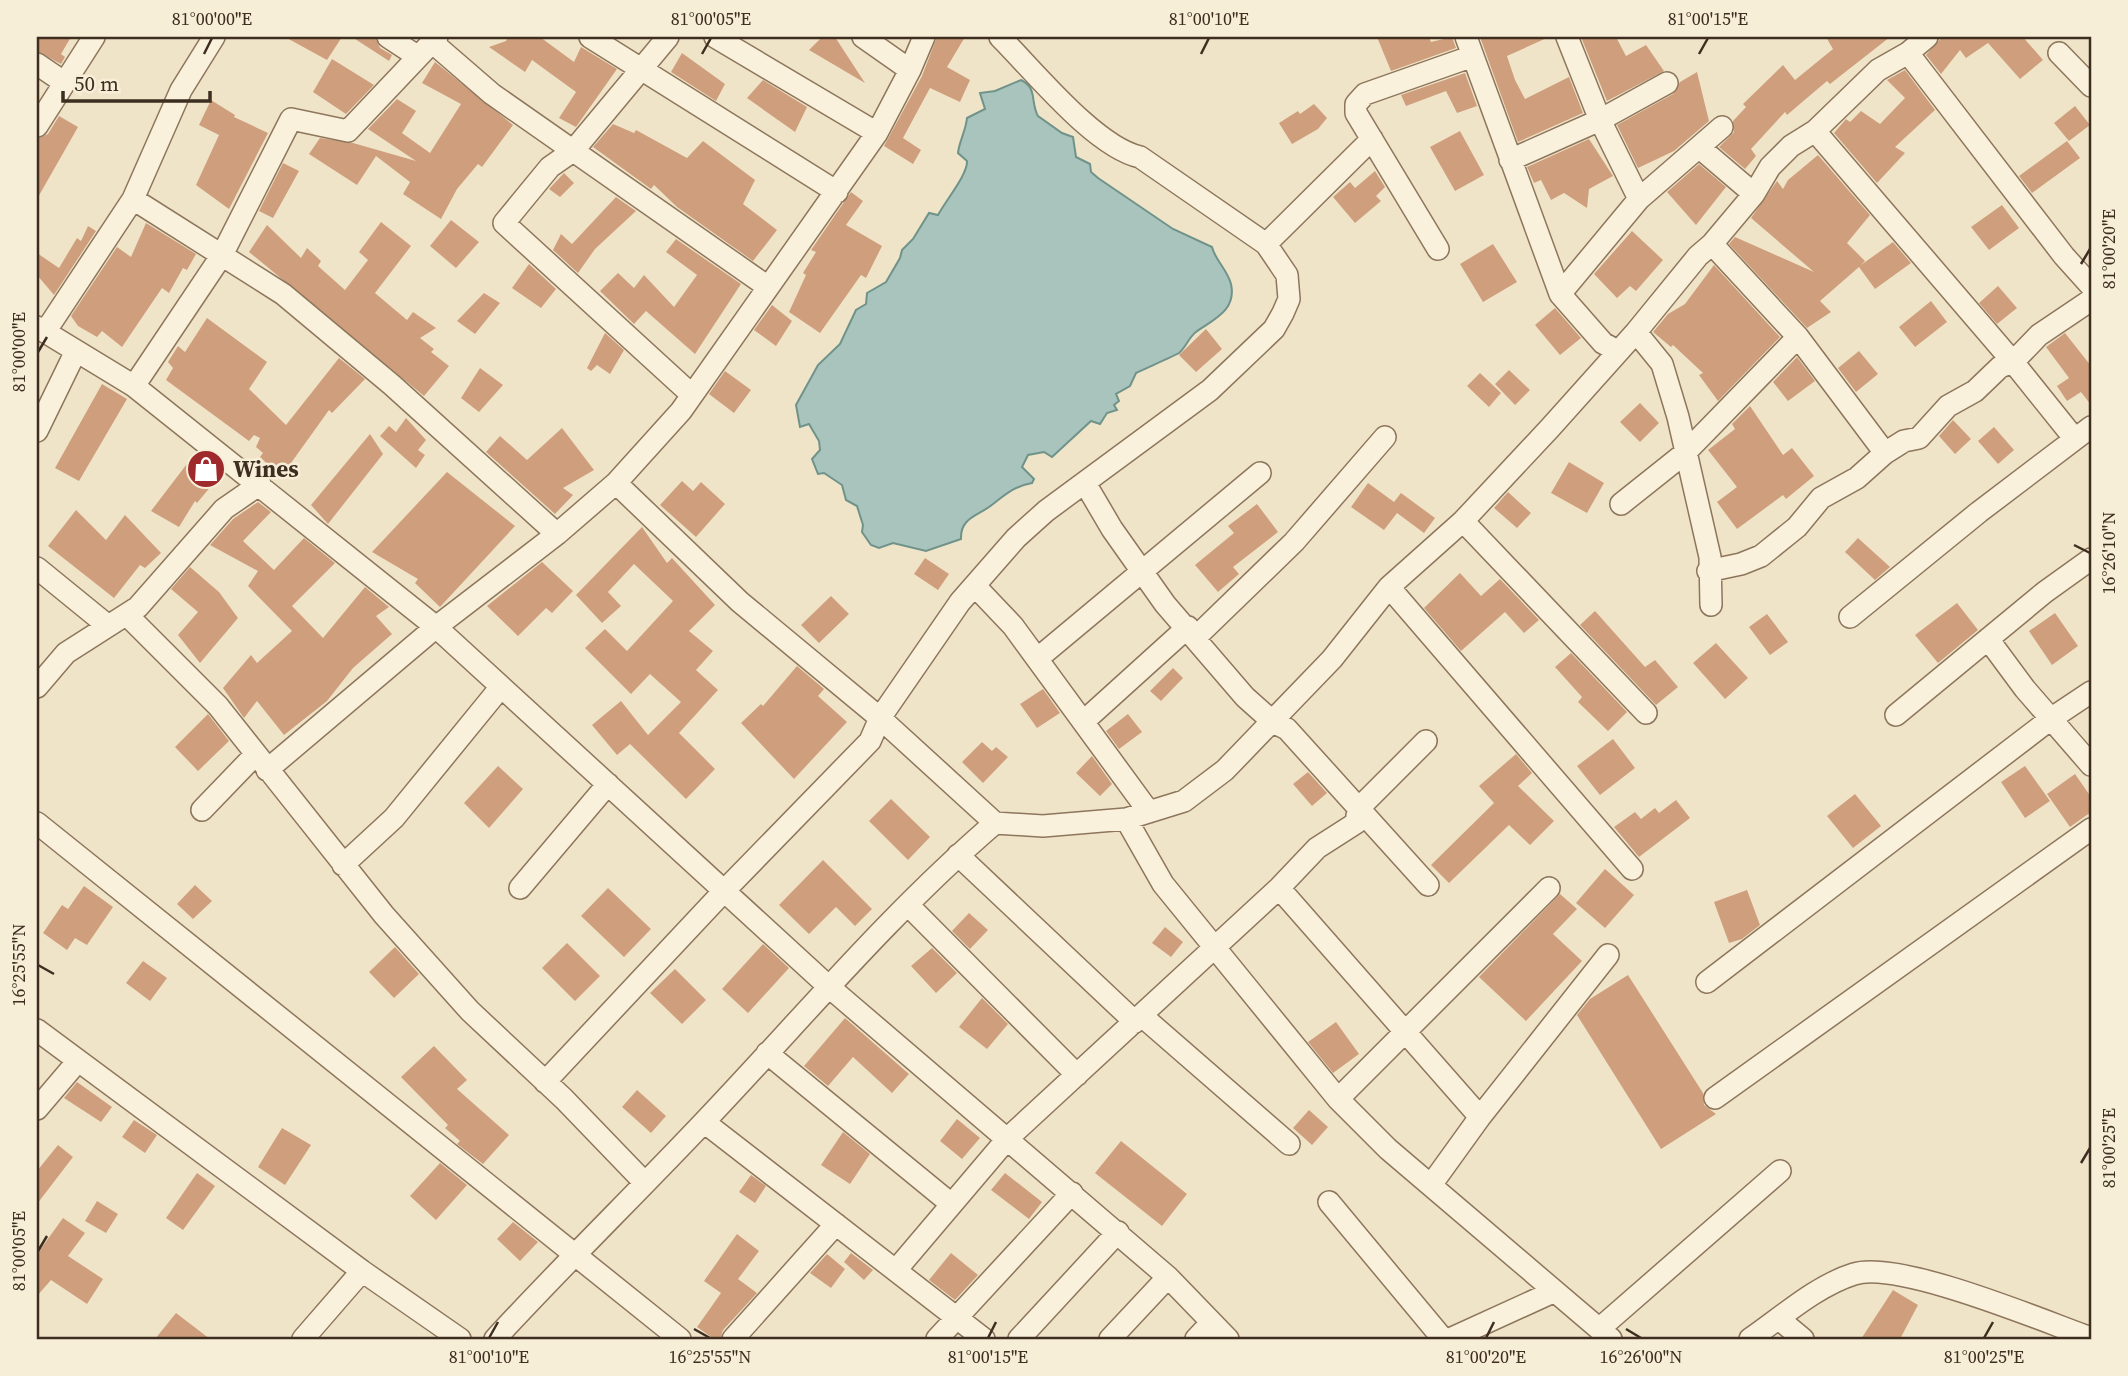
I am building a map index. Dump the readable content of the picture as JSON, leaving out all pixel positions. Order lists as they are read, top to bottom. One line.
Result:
{"places":{"shop":["Wines"]},"scale_bar":"50 m","coordinates":["81°00'00\"E","81°00'05\"E","81°00'10\"E","81°00'15\"E","81°00'20\"E","16°26'10\"N","16°25'55\"N","81°00'25\"E","16°26'00\"N"]}
